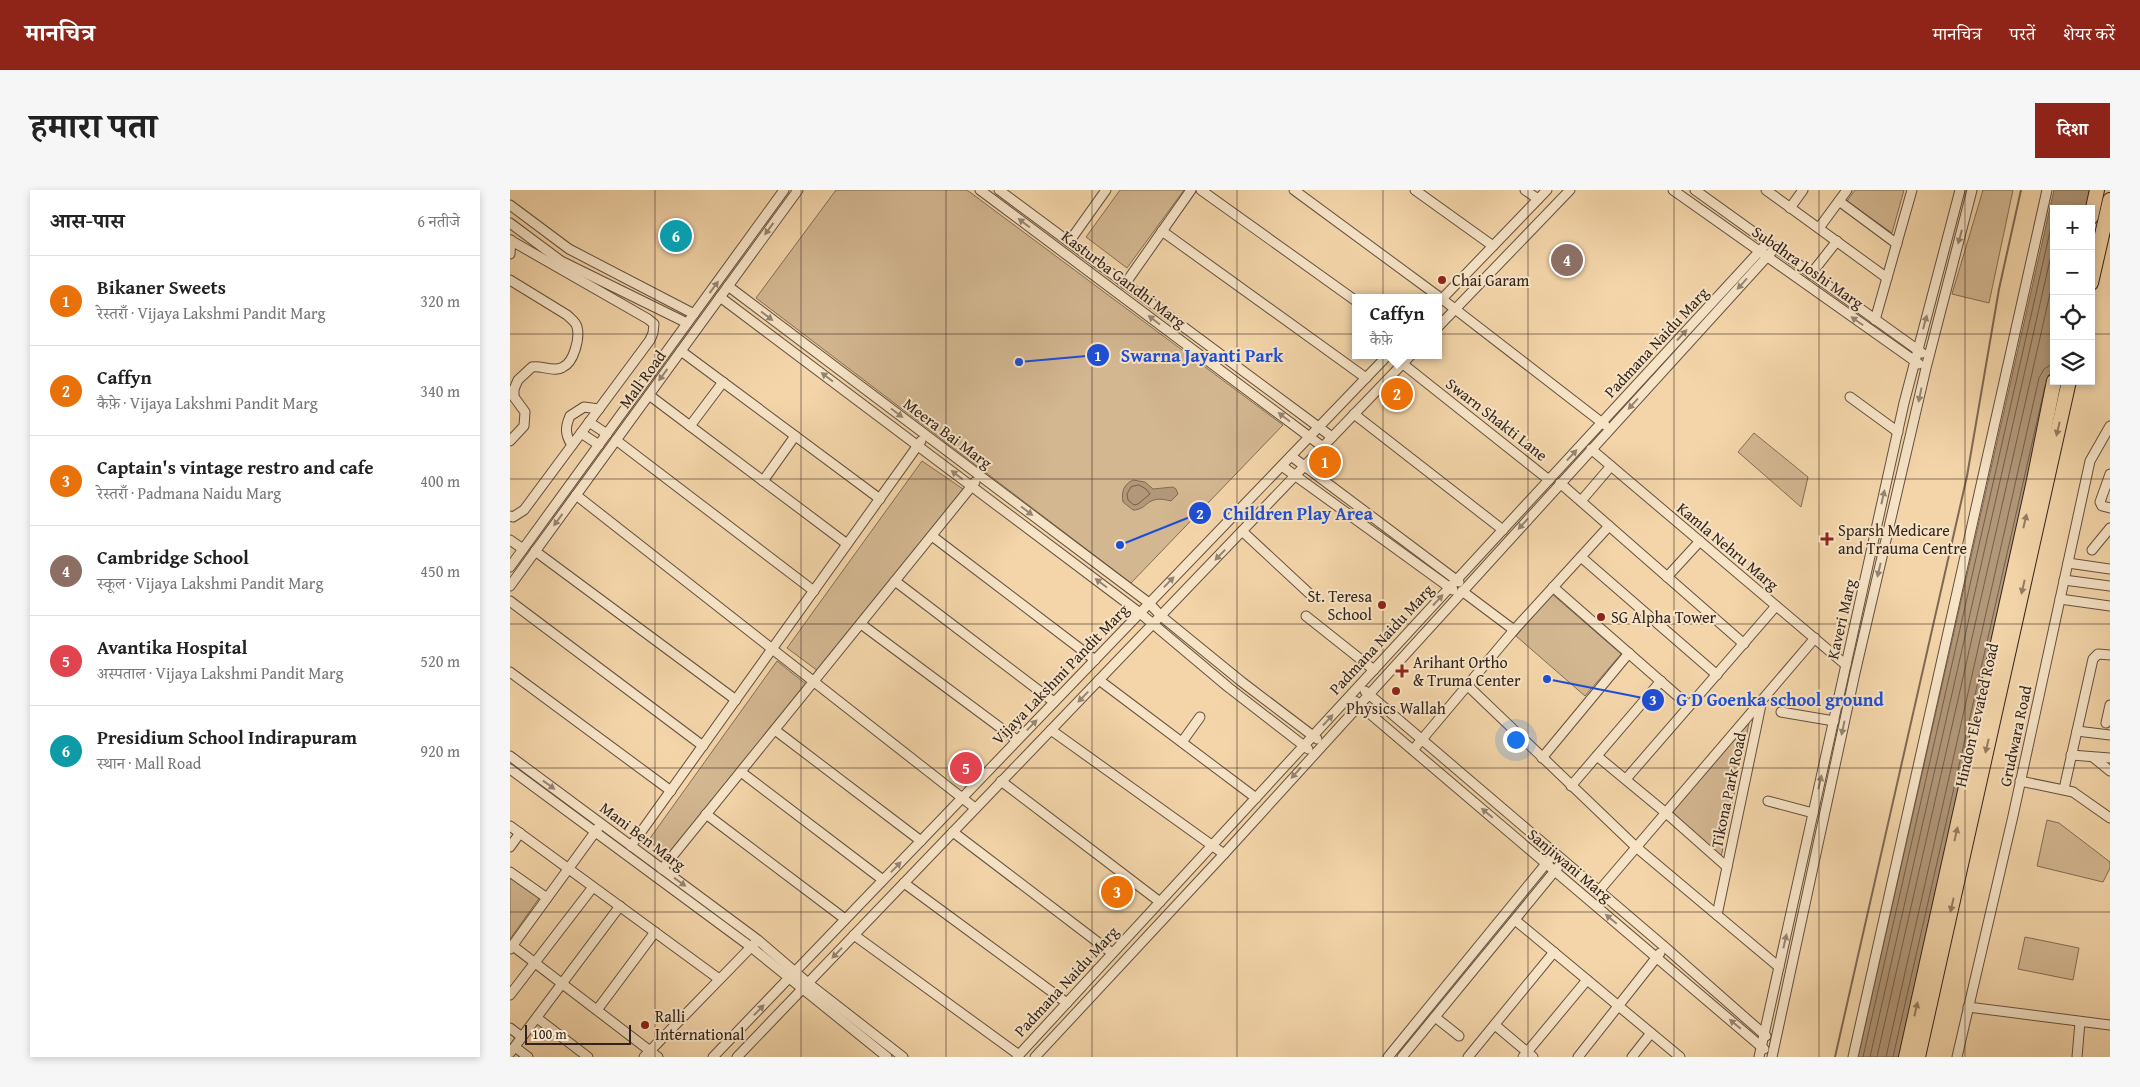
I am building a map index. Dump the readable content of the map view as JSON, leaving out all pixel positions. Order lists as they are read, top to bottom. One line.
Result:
{"streets":{"highway":["Hindon Elevated Road"],"street":["Subdhra Joshi Marg","Kasturba Gandhi Marg","Padmana Naidu Marg","Mall Road","Swarn Shakti Lane","Meera Bai Marg","Kamla Nehru Marg","Kaveri Marg","Vijaya Lakshmi Pandit Marg","Grudwara Road","Tikona Park Road","Mani Ben Marg","Sanjiwani Marg"]},"crossings":[["Subdhra Joshi Marg","Padmana Naidu Marg"],["Subdhra Joshi Marg","Kaveri Marg"],["Kasturba Gandhi Marg","Vijaya Lakshmi Pandit Marg"],["Padmana Naidu Marg","Swarn Shakti Lane"],["Padmana Naidu Marg","Meera Bai Marg"],["Padmana Naidu Marg","Kamla Nehru Marg"],["Padmana Naidu Marg","Sanjiwani Marg"],["Mall Road","Meera Bai Marg"],["Swarn Shakti Lane","Vijaya Lakshmi Pandit Marg"],["Meera Bai Marg","Vijaya Lakshmi Pandit Marg"],["Kamla Nehru Marg","Kaveri Marg"],["Kamla Nehru Marg","Tikona Park Road"],["Kaveri Marg","Sanjiwani Marg"],["Vijaya Lakshmi Pandit Marg","Mani Ben Marg"]],"places":{"other":["Chai Garam","Swarna Jayanti Park","Children Play Area","St. Teresa School","SG Alpha Tower","G D Goenka school ground","Physics Wallah","Ralli International"],"health":["Sparsh Medicare and Trauma Centre","Arihant Ortho & Truma Center"]},"scale_bar":"100 m","page":{"header":"मानचित्र","nav":["मानचित्र","परतें","शेयर करें"],"title":"हमारा पता","buttons":"दिशा","heading":["आस-पास","6 नतीजे"],"map_buttons":["+","−"],"pins":["6","4","2","1","5","3"],"list":[{"mark":"1","name":"Bikaner Sweets","note":"रेस्तराँ · Vijaya Lakshmi Pandit Marg","value":"320 m"},{"mark":"2","name":"Caffyn","note":"कैफ़े · Vijaya Lakshmi Pandit Marg","value":"340 m"},{"mark":"3","name":"Captain's vintage restro and cafe","note":"रेस्तराँ · Padmana Naidu Marg","value":"400 m"},{"mark":"4","name":"Cambridge School","note":"स्कूल · Vijaya Lakshmi Pandit Marg","value":"450 m"},{"mark":"5","name":"Avantika Hospital","note":"अस्पताल · Vijaya Lakshmi Pandit Marg","value":"520 m"},{"mark":"6","name":"Presidium School Indirapuram","note":"स्थान · Mall Road","value":"920 m"}],"popup":["Caffyn","कैफ़े"],"scale":"100 m"}}
